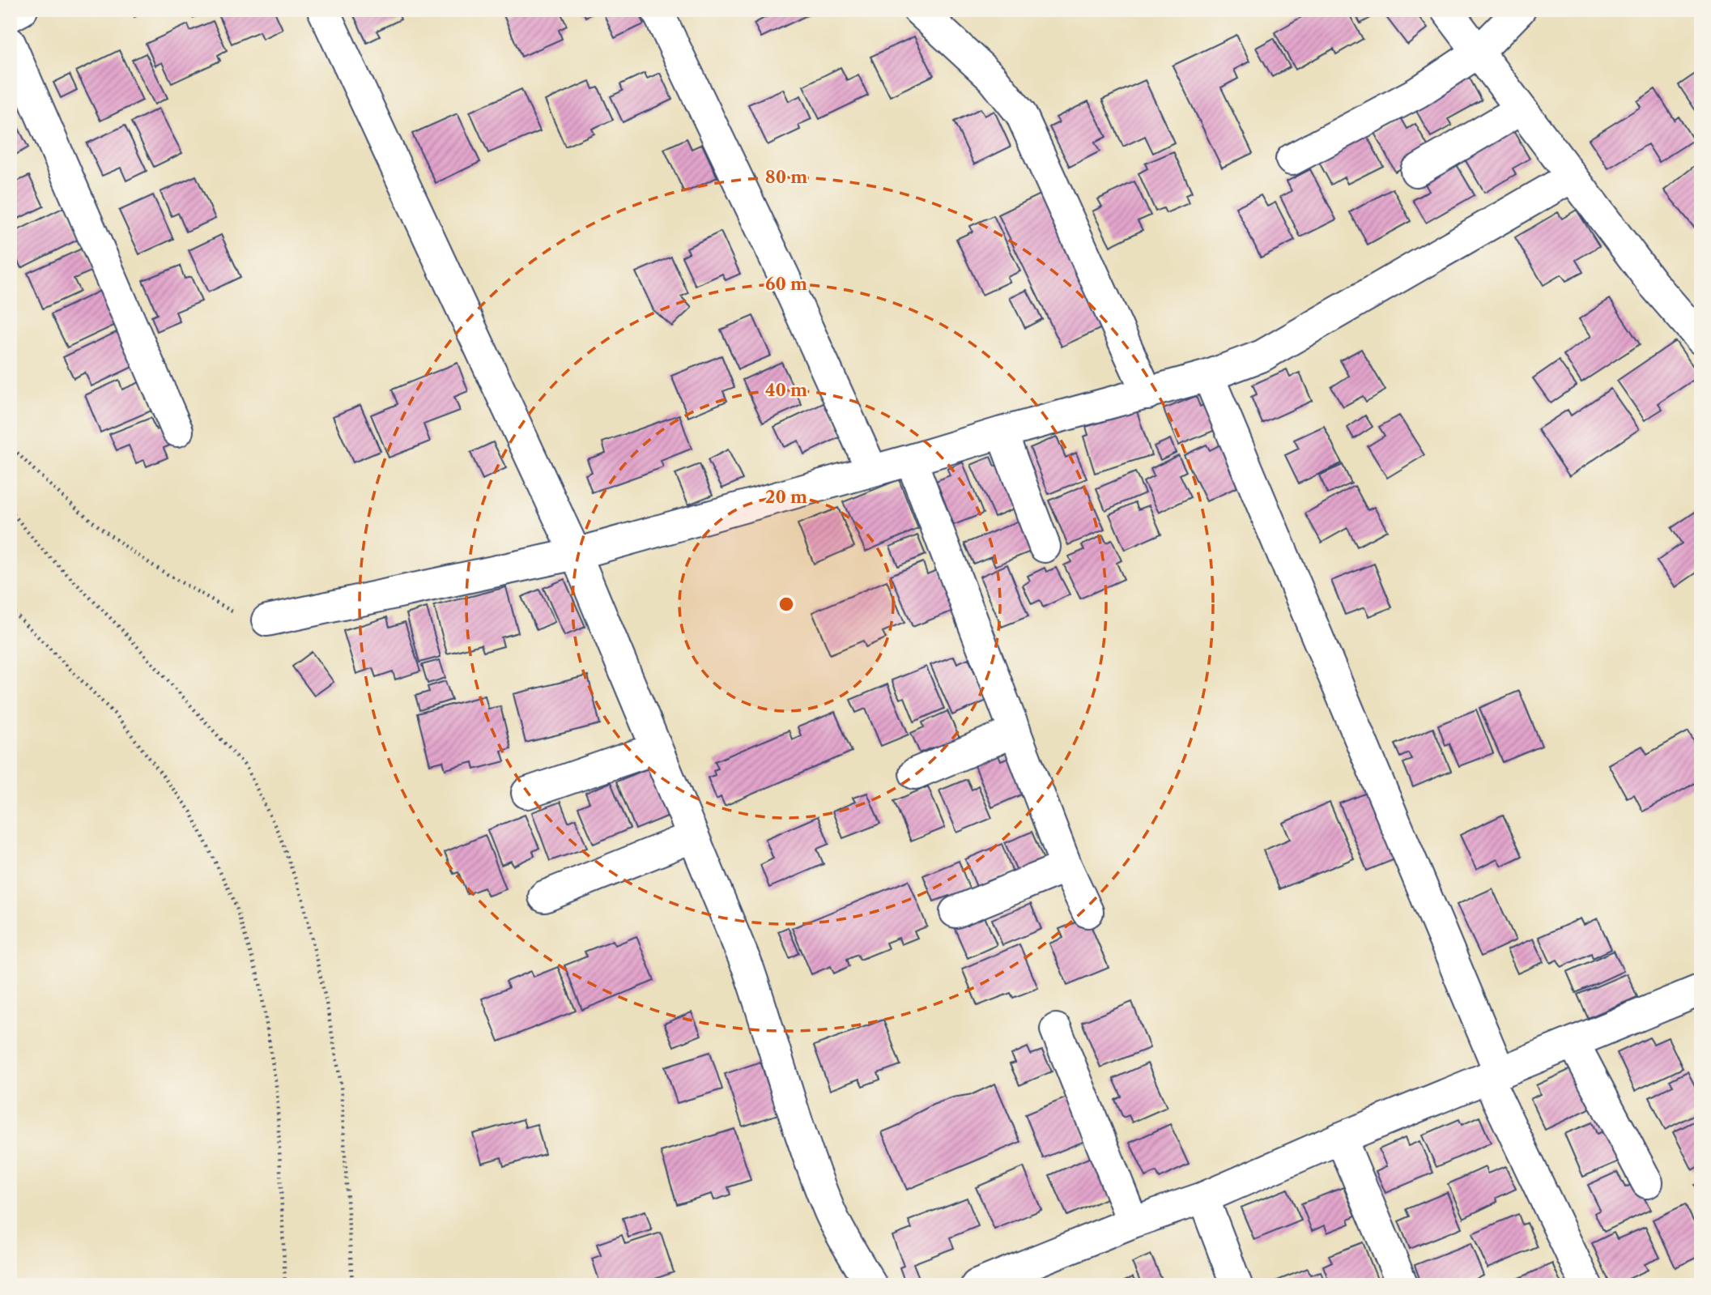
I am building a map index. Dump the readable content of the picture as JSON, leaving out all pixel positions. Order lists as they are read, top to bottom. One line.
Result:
{"rings":["80 m","60 m","40 m","20 m"]}
